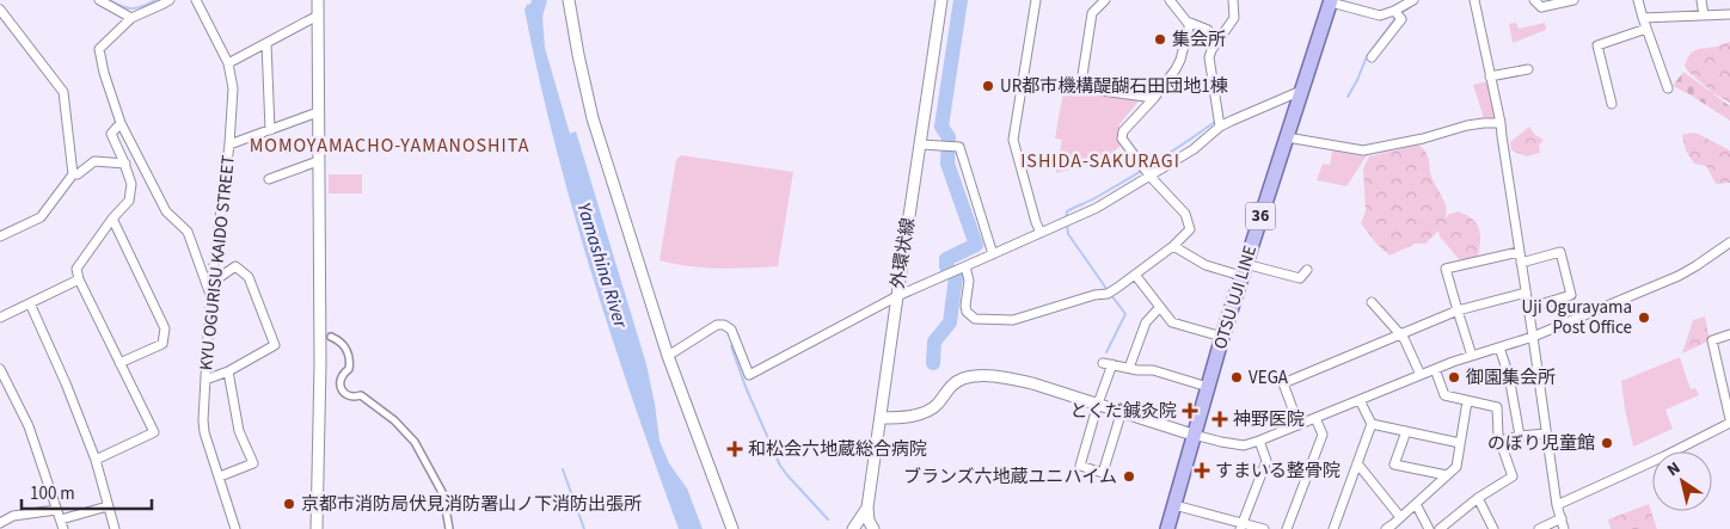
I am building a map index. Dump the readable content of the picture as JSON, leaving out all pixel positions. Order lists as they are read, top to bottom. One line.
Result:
{"streets":{"main road":["36","OTSU UJI LINE"],"street":["外環状線","KYU OGURISU KAIDO STREET"]},"districts":["MOMOYAMACHO-YAMANOSHITA","ISHIDA-SAKURAGI"],"water":["Yamashina River"],"places":{"other":["集会所","UR都市機構醍醐石田団地1棟","Uji Ogurayama Post Office","VEGA","御園集会所","のぼり児童館","ブランズ六地蔵ユニハイム","京都市消防局伏見消防署山ノ下消防出張所"],"health":["とくだ鍼灸院","神野医院","和松会六地蔵総合病院","すまいる整骨院"]},"scale_bar":"100 m","north":"top left"}
